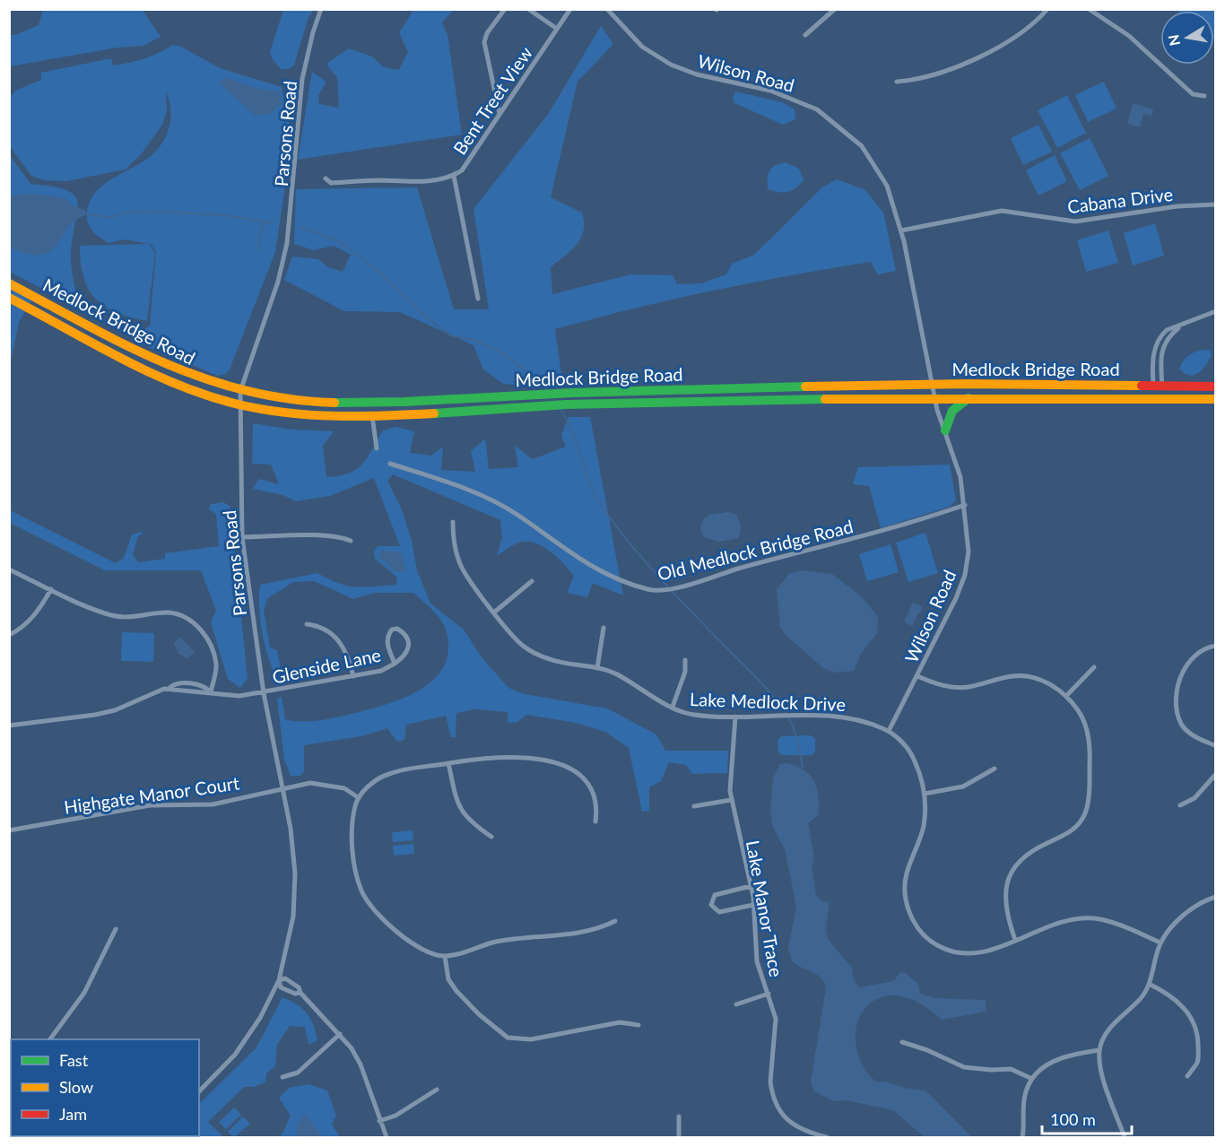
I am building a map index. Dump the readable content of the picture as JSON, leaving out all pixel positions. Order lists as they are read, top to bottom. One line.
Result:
{"streets":{"highway":["Medlock Bridge Road"],"street":["Wilson Road","Bent Treet View","Parsons Road","Cabana Drive","Old Medlock Bridge Road","Glenside Lane","Lake Medlock Drive","Highgate Manor Court","Lake Manor Trace"]},"crossings":[["Wilson Road","Cabana Drive"],["Wilson Road","Medlock Bridge Road"],["Wilson Road","Old Medlock Bridge Road"],["Wilson Road","Lake Medlock Drive"],["Parsons Road","Medlock Bridge Road"],["Parsons Road","Glenside Lane"],["Parsons Road","Highgate Manor Court"],["Lake Medlock Drive","Lake Manor Trace"]],"legend":["Fast","Slow","Jam"],"scale_bar":"100 m","north":"left"}
